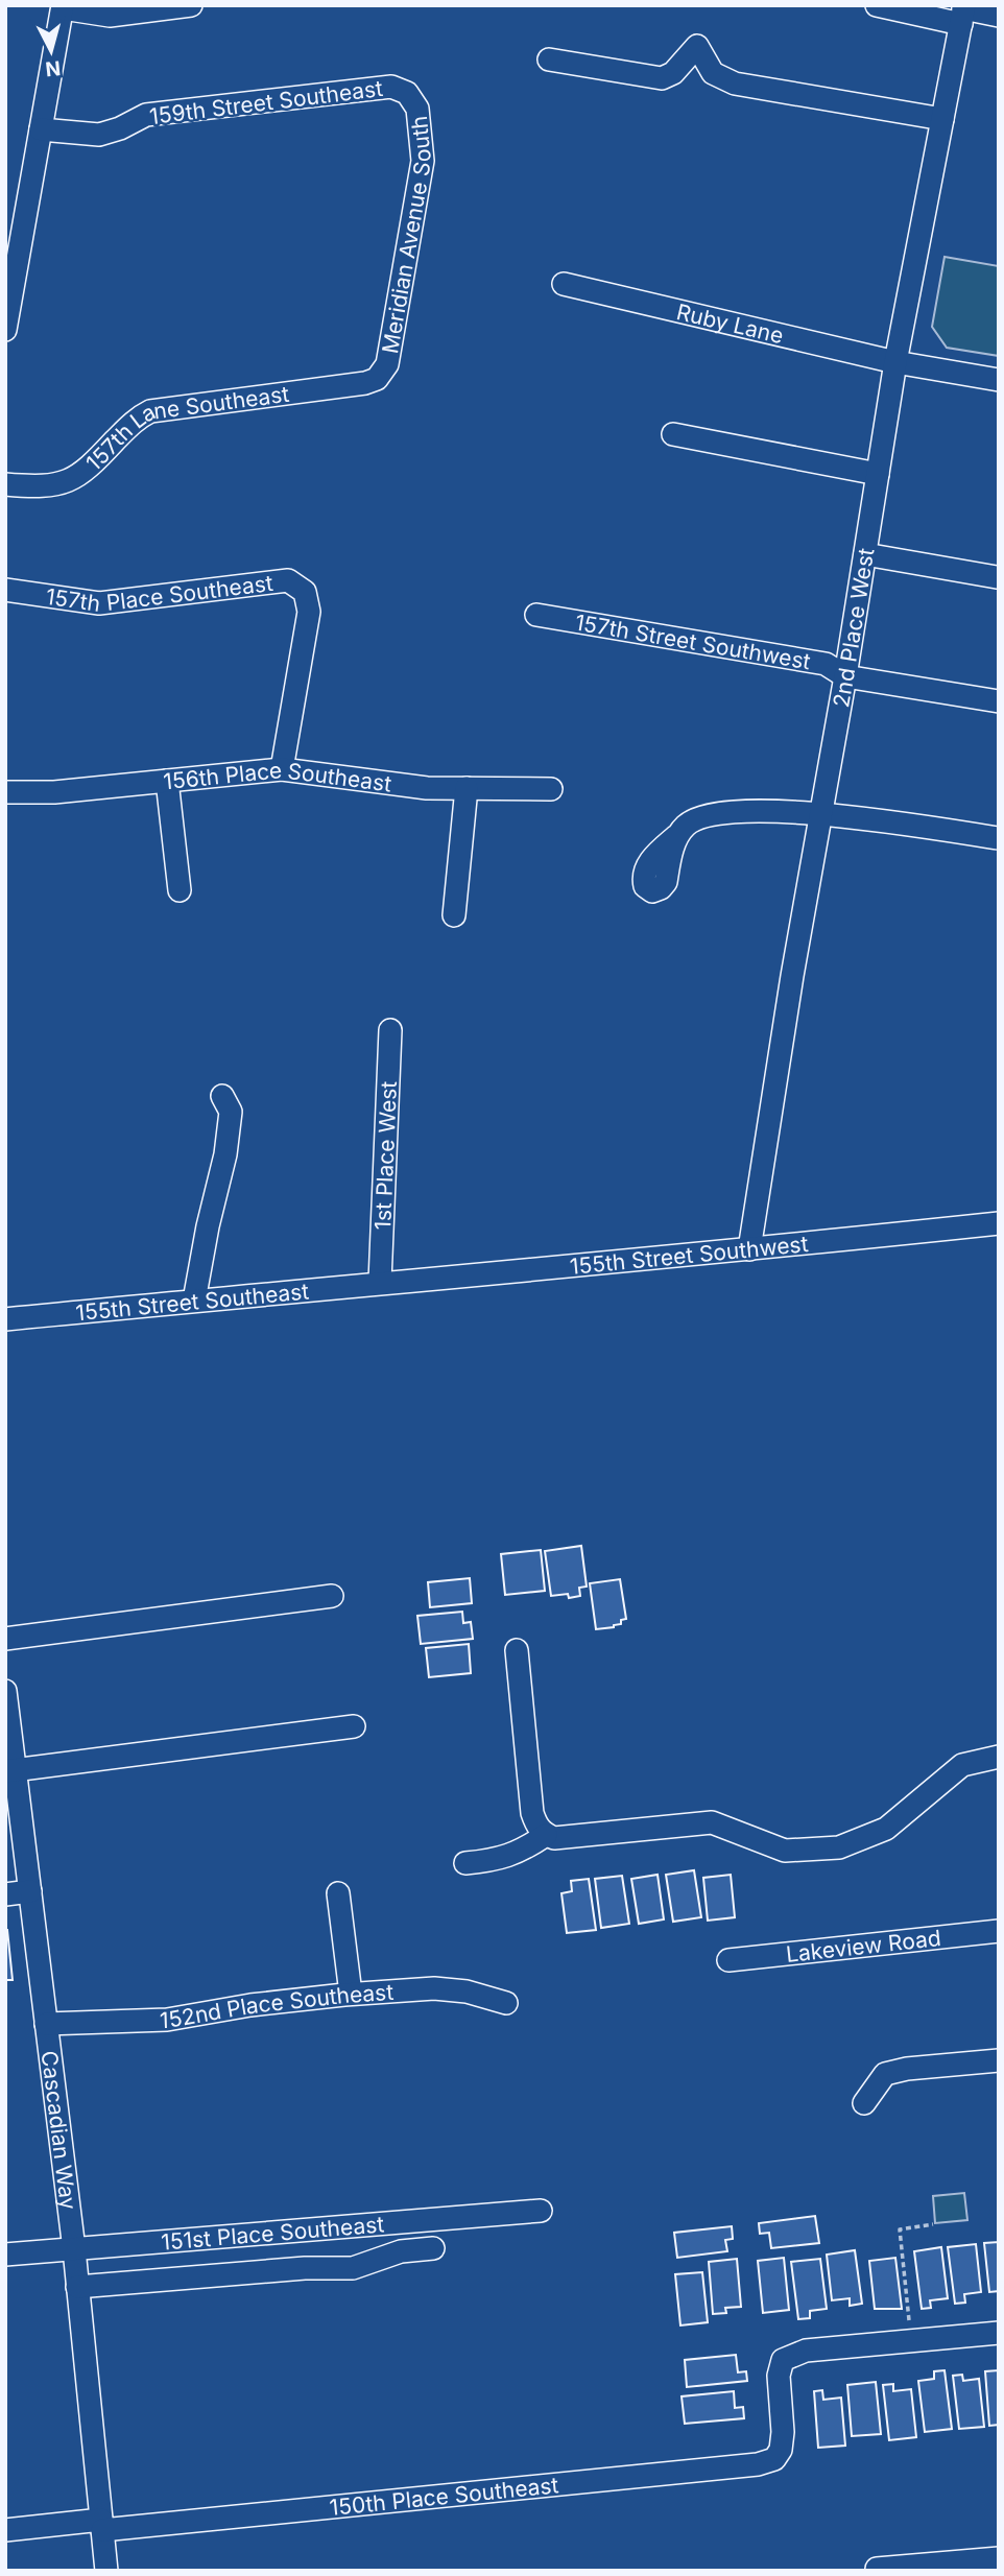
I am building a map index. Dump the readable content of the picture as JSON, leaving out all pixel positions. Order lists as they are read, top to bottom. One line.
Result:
{"streets":{"street":["159th Street Southeast","Meridian Avenue South","Ruby Lane","157th Lane Southeast","157th Place Southeast","2nd Place West","157th Street Southwest","156th Place Southeast","1st Place West","155th Street Southwest","155th Street Southeast","Lakeview Road","152nd Place Southeast","Cascadian Way","151st Place Southeast","150th Place Southeast"]},"crossings":[["159th Street Southeast","Meridian Avenue South"],["Meridian Avenue South","157th Lane Southeast"],["Ruby Lane","2nd Place West"],["157th Place Southeast","156th Place Southeast"],["2nd Place West","157th Street Southwest"],["2nd Place West","155th Street Southwest"],["1st Place West","155th Street Southwest"],["1st Place West","155th Street Southeast"],["155th Street Southwest","155th Street Southeast"],["152nd Place Southeast","Cascadian Way"],["Cascadian Way","151st Place Southeast"],["Cascadian Way","150th Place Southeast"]],"north":"bottom"}
